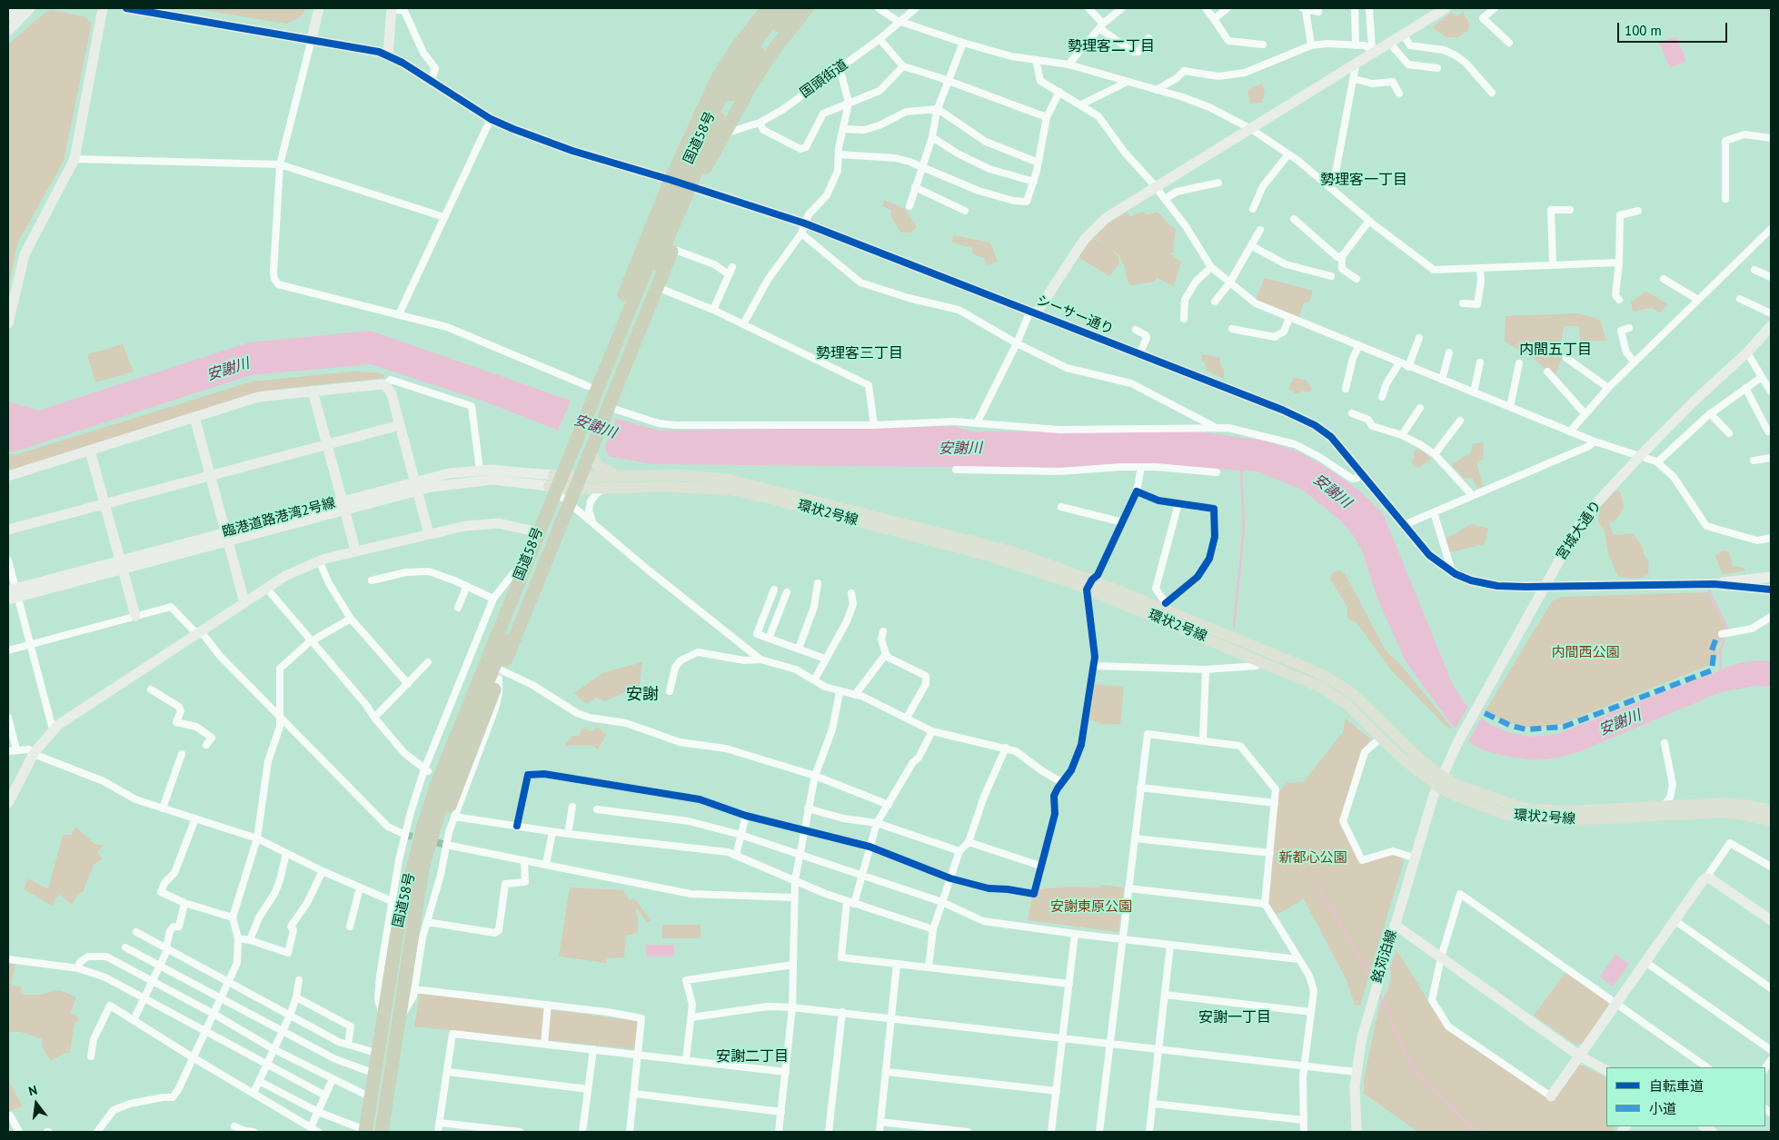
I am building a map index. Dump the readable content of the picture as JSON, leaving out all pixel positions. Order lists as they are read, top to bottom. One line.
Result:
{"streets":{"highway":["国道58号"],"main road":["環状2号線"],"street":["国頭街道","シーサー通り","臨港道路港湾2号線","宮城大通り","銘苅泊線"]},"crossings":[["シーサー通り","宮城大通り"],["環状2号線","臨港道路港湾2号線"],["環状2号線","宮城大通り"],["環状2号線","銘苅泊線"],["宮城大通り","銘苅泊線"]],"districts":["勢理客二丁目","勢理客一丁目","内間五丁目","勢理客三丁目","安謝","安謝一丁目","安謝二丁目"],"water":["安謝川"],"parks":["内間西公園","新都心公園","安謝東原公園"],"legend":["自転車道","小道"],"scale_bar":"100 m","north":"top"}
